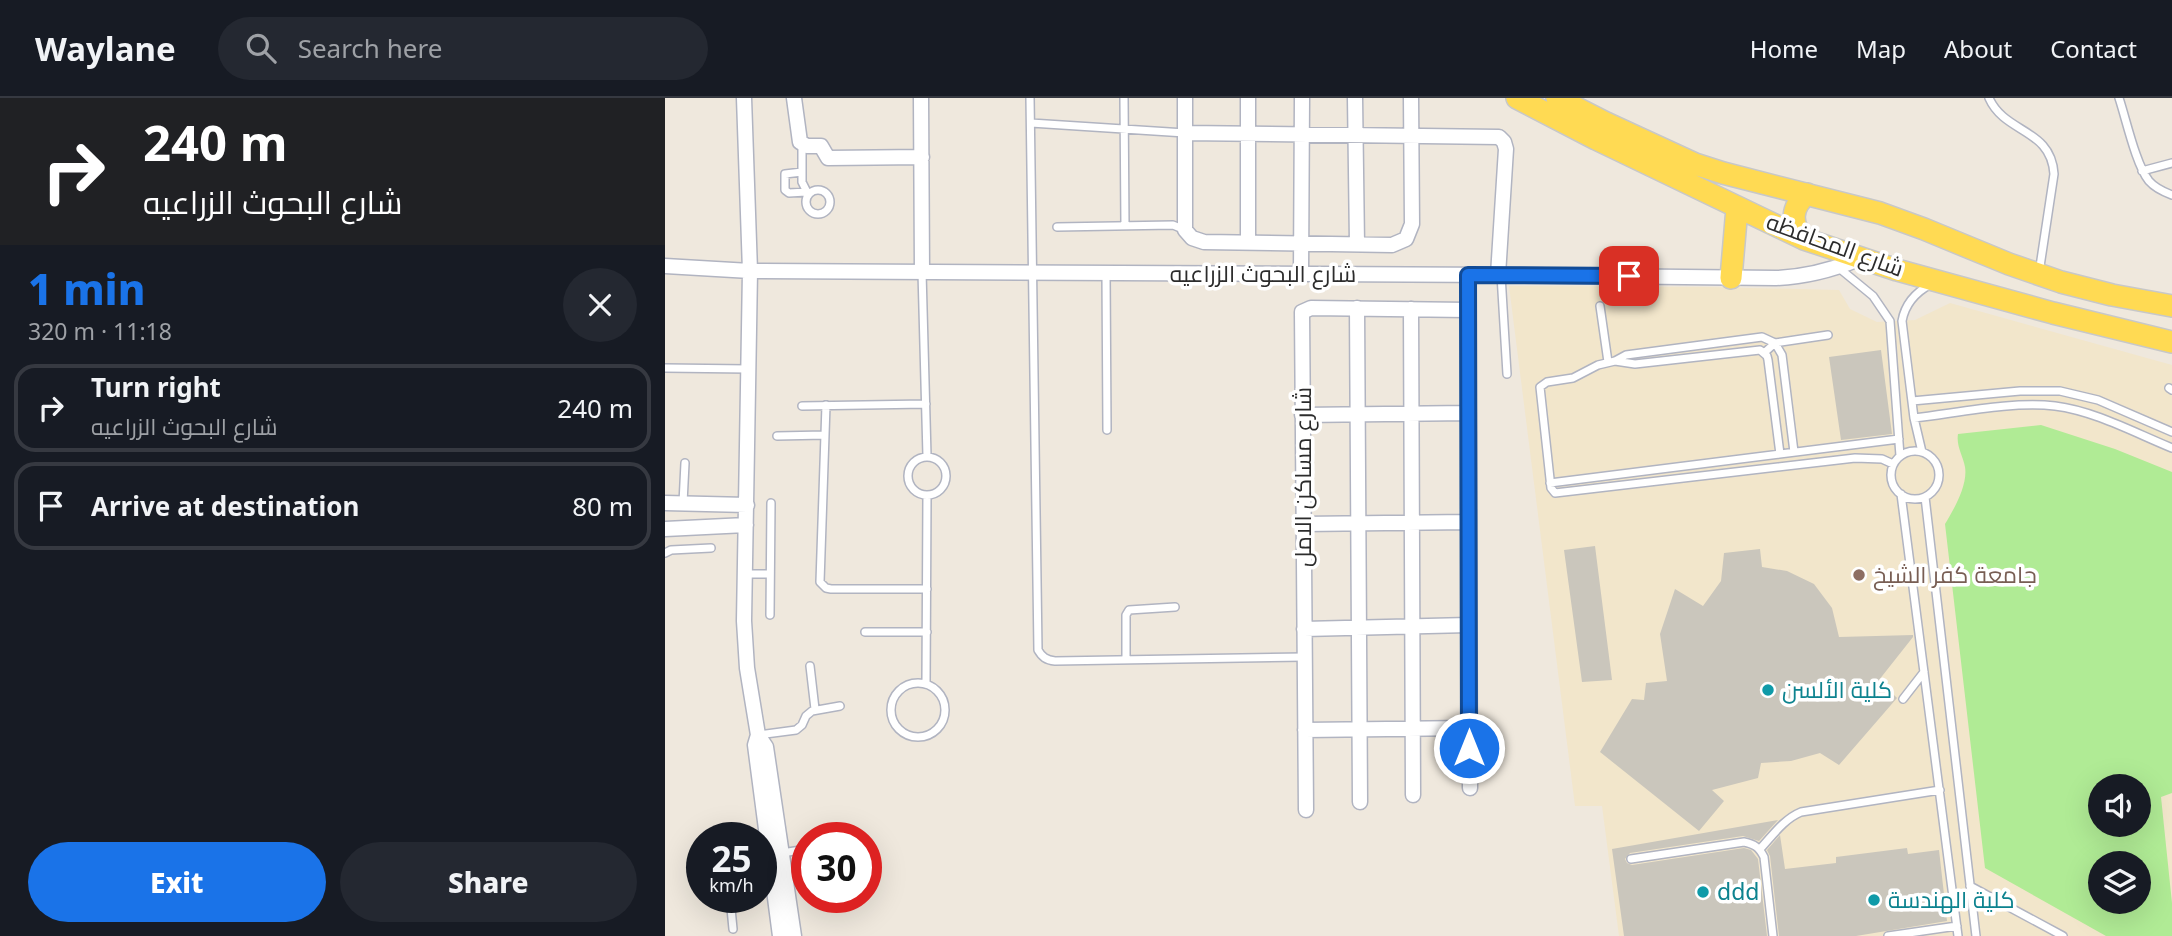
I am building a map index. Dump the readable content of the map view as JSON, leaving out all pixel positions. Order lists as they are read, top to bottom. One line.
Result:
{"streets":{"main road":["شارع المحافظه"],"street":["شارع البحوث الزراعيه","شارع مساكن الامل"]},"crossings":[["شارع المحافظه","شارع البحوث الزراعيه"]],"places":["جامعة كفر الشيخ","كلية الألسن","ddd","كلية الهندسة"],"page":{"header":"Waylane","search":"Search here","nav":["Home","Map","About","Contact"],"turn":["240 m","شارع البحوث الزراعيه"],"heading":["1 min","320 m · 11:18"],"list":[{"name":"Turn right","note":"شارع البحوث الزراعيه","value":"240 m"},{"name":"Arrive at destination","value":"80 m"}],"speed":"25 km/h","limit":"30","buttons":["Exit","Share"]}}
